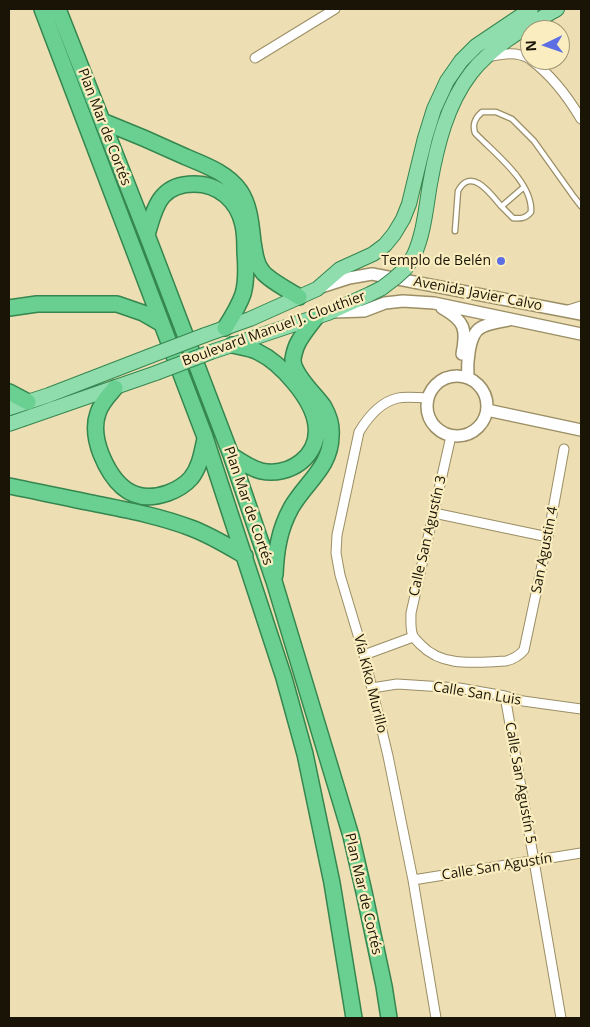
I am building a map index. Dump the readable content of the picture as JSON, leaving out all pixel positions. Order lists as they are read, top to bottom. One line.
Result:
{"streets":{"highway":["Plan Mar de Cortés"],"main road":["Boulevard Manuel J. Clouthier"],"street":["Avenida Javier Calvo","Calle San Agustín 3","San Agustin 4","Vía Kiko Murillo","Calle San Luis","Calle San Agustín 5","Calle San Agustín"]},"crossings":[["Avenida Javier Calvo","Boulevard Manuel J. Clouthier"],["Calle San Agustín 3","San Agustin 4"],["Calle San Agustín 3","Vía Kiko Murillo"],["Vía Kiko Murillo","Calle San Luis"],["Vía Kiko Murillo","Calle San Agustín"],["Calle San Luis","Calle San Agustín 5"],["Calle San Agustín 5","Calle San Agustín"]],"places":["Templo de Belén"],"north":"left"}
